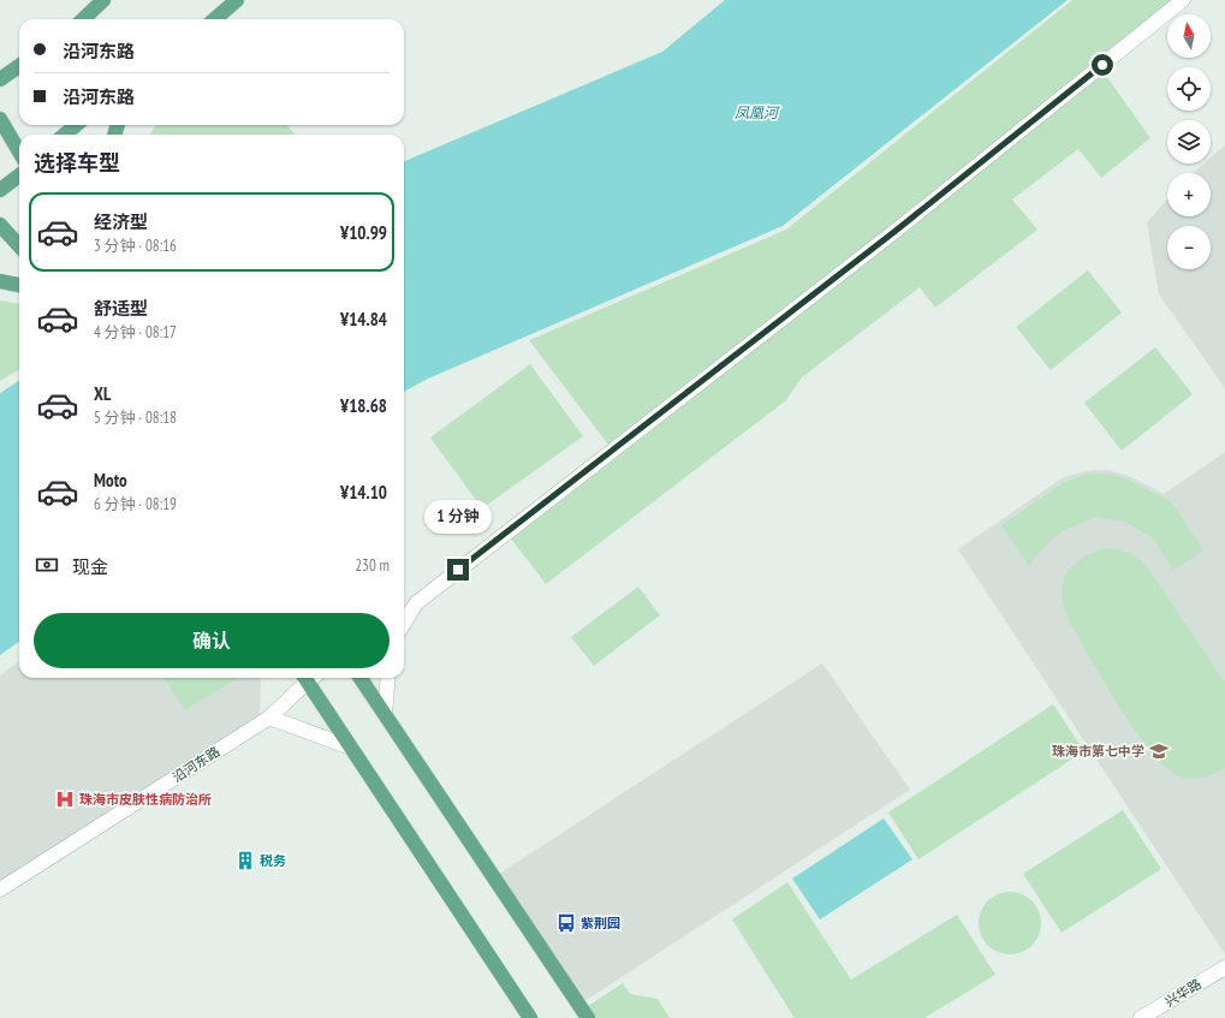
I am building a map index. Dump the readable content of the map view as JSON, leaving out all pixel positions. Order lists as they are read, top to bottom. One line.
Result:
{"streets":{"street":["沿河东路","兴华路"]},"water":["凤凰河"],"places":{"school or university":["珠海市第七中学"],"hospital":["珠海市皮肤性病防治所"],"building":["税务"],"bus stop":["紫荆园"]},"north":"top","page":{"map_buttons":["+","−"],"banner":["沿河东路","沿河东路"],"heading":"选择车型","list":[{"name":"经济型","note":"3 分钟 · 08:16","value":"¥10.99"},{"name":"舒适型","note":"4 分钟 · 08:17","value":"¥14.84"},{"name":"XL","note":"5 分钟 · 08:18","value":"¥18.68"},{"name":"Moto","note":"6 分钟 · 08:19","value":"¥14.10"}],"bubble":"1 分钟","pay":["现金","230 m"],"buttons":"确认"}}
